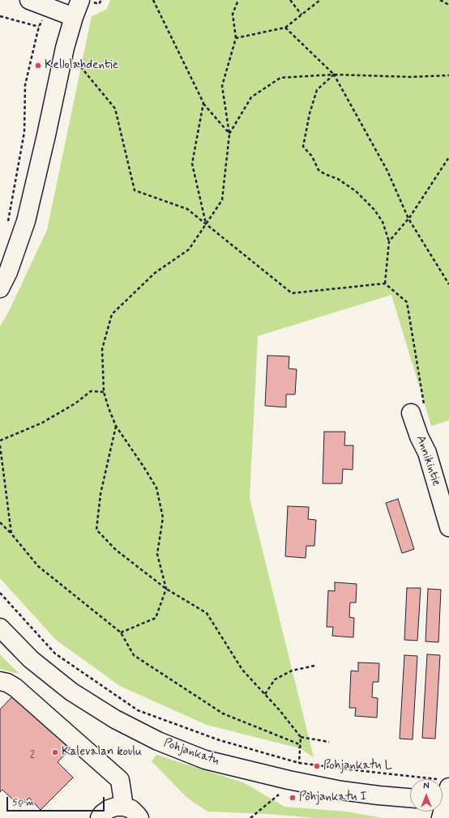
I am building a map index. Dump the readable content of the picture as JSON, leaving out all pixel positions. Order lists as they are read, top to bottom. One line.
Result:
{"streets":{"street":["Annikintie","Pohjankatu"]},"places":["Kellolahdentie","Kalevalan koulu","Pohjankatu L","Pohjankatu I"],"house_numbers":["2"],"scale_bar":"50 m","north":"top"}
